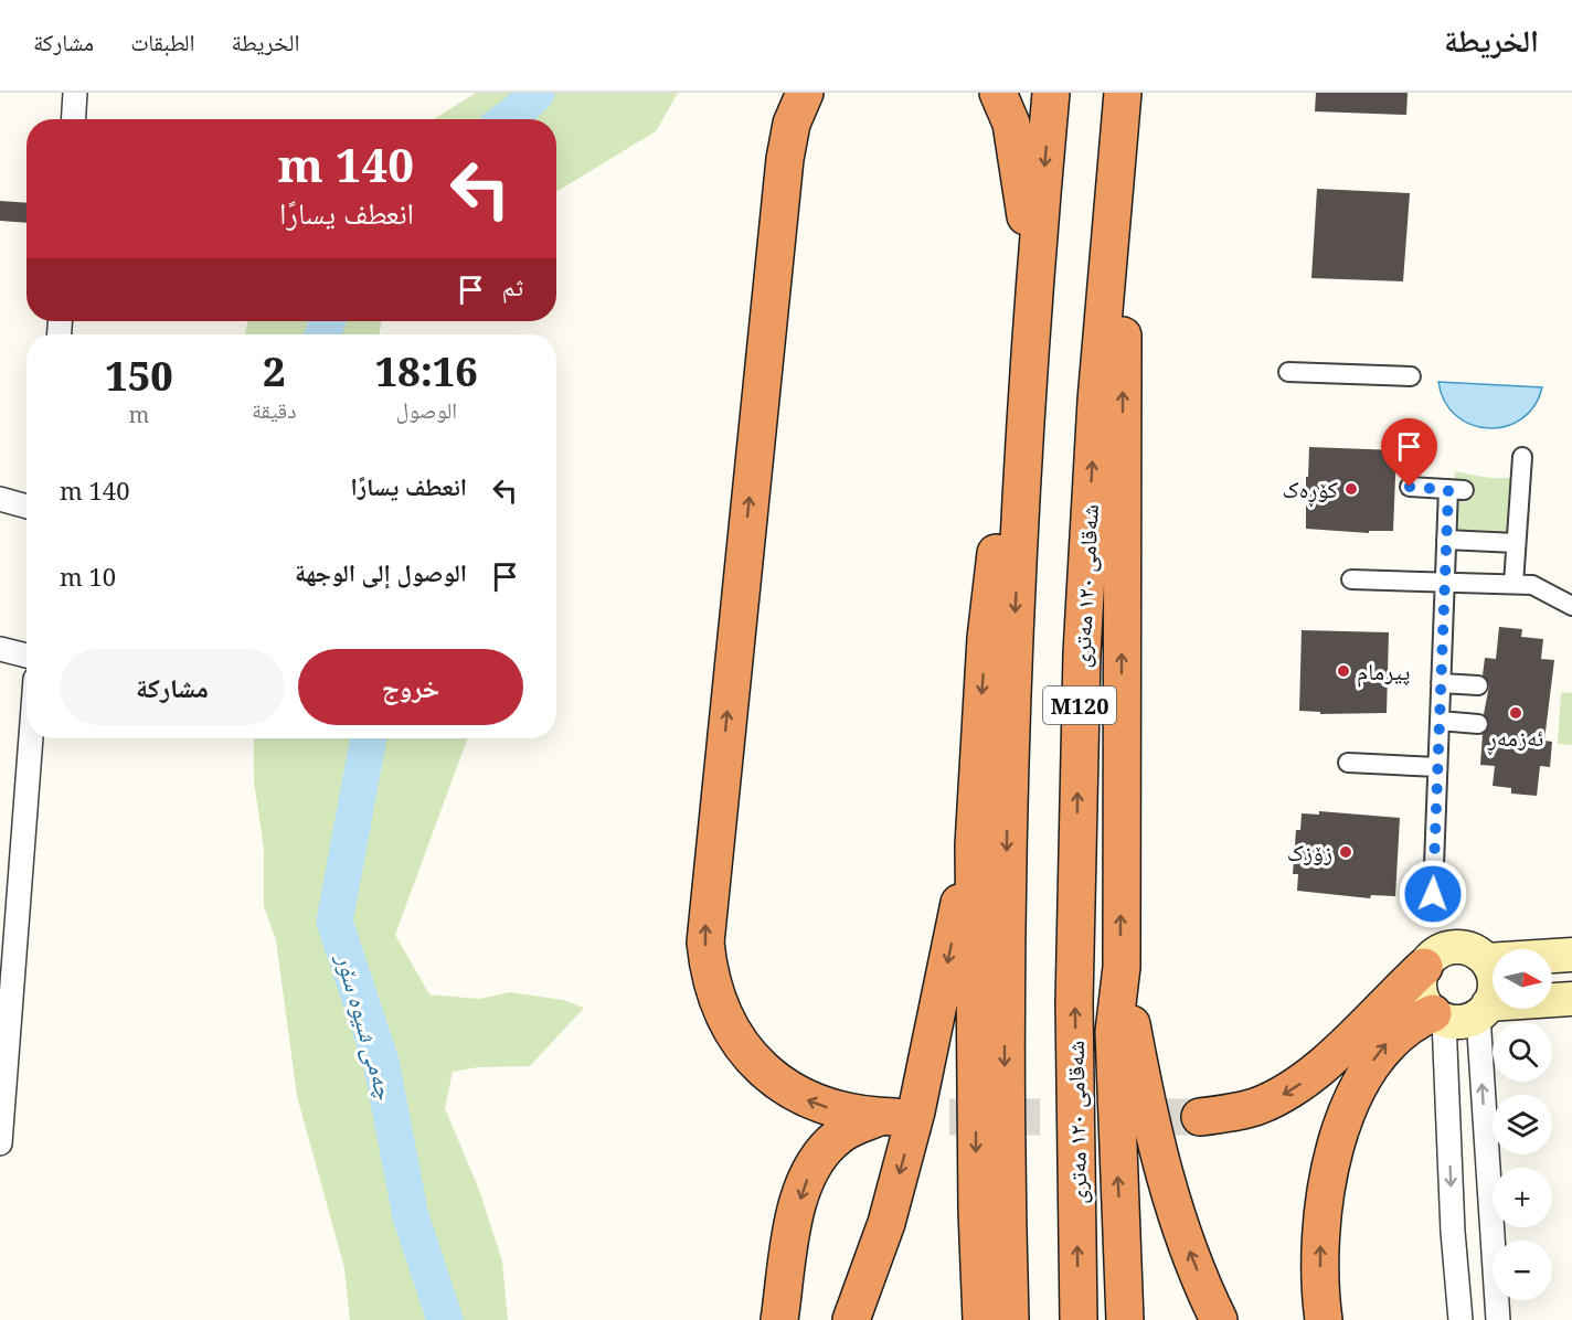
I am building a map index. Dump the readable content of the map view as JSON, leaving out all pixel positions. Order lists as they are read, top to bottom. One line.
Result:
{"streets":{"highway":["شەقامی ١٢٠ مەتری","M120"]},"water":["چەمی شیوە سۆر"],"places":["کۆڕەک","پیرمام","ئەزمەڕ","زۆزک"],"north":"right","page":{"header":"الخريطة","nav":["الخريطة","الطبقات","مشاركة"],"turn":["140 m","انعطف يسارًا"],"then":"ثم","eta":["18:16","الوصول","2","دقيقة","150","m"],"list":[{"name":"انعطف يسارًا","value":"140 m"},{"name":"الوصول إلى الوجهة","value":"10 m"}],"buttons":["خروج","مشاركة"],"map_buttons":["+","−"]}}
